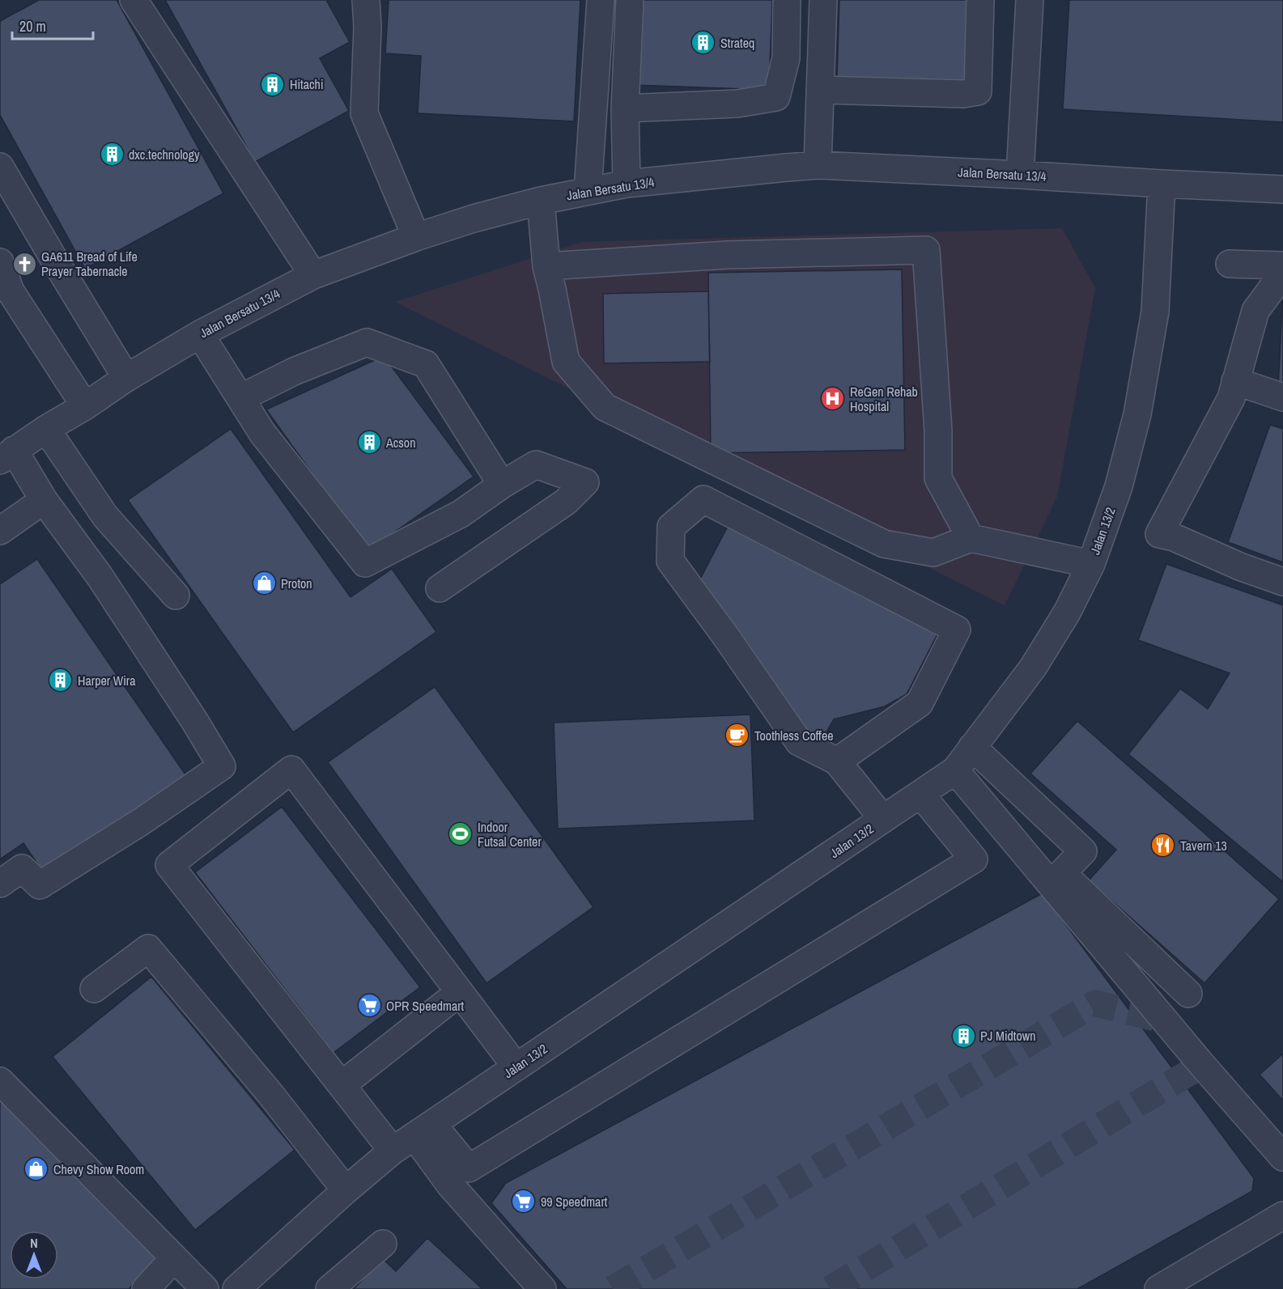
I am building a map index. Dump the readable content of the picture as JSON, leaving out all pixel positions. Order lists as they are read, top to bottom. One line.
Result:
{"streets":{"street":["Jalan Bersatu 13/4","Jalan 13/2"]},"crossings":[["Jalan Bersatu 13/4","Jalan 13/2"]],"places":{"building":["Strateq","Hitachi","dxc.technology","Acson","Harper Wira","PJ Midtown"],"church":["GA611 Bread of Life Prayer Tabernacle"],"hospital":["ReGen Rehab Hospital"],"shop":["Proton","Chevy Show Room"],"cafe":["Toothless Coffee"],"sports":["Indoor Futsal Center"],"restaurant":["Tavern 13"],"supermarket":["OPR Speedmart","99 Speedmart"]},"scale_bar":"20 m","north":"top"}
